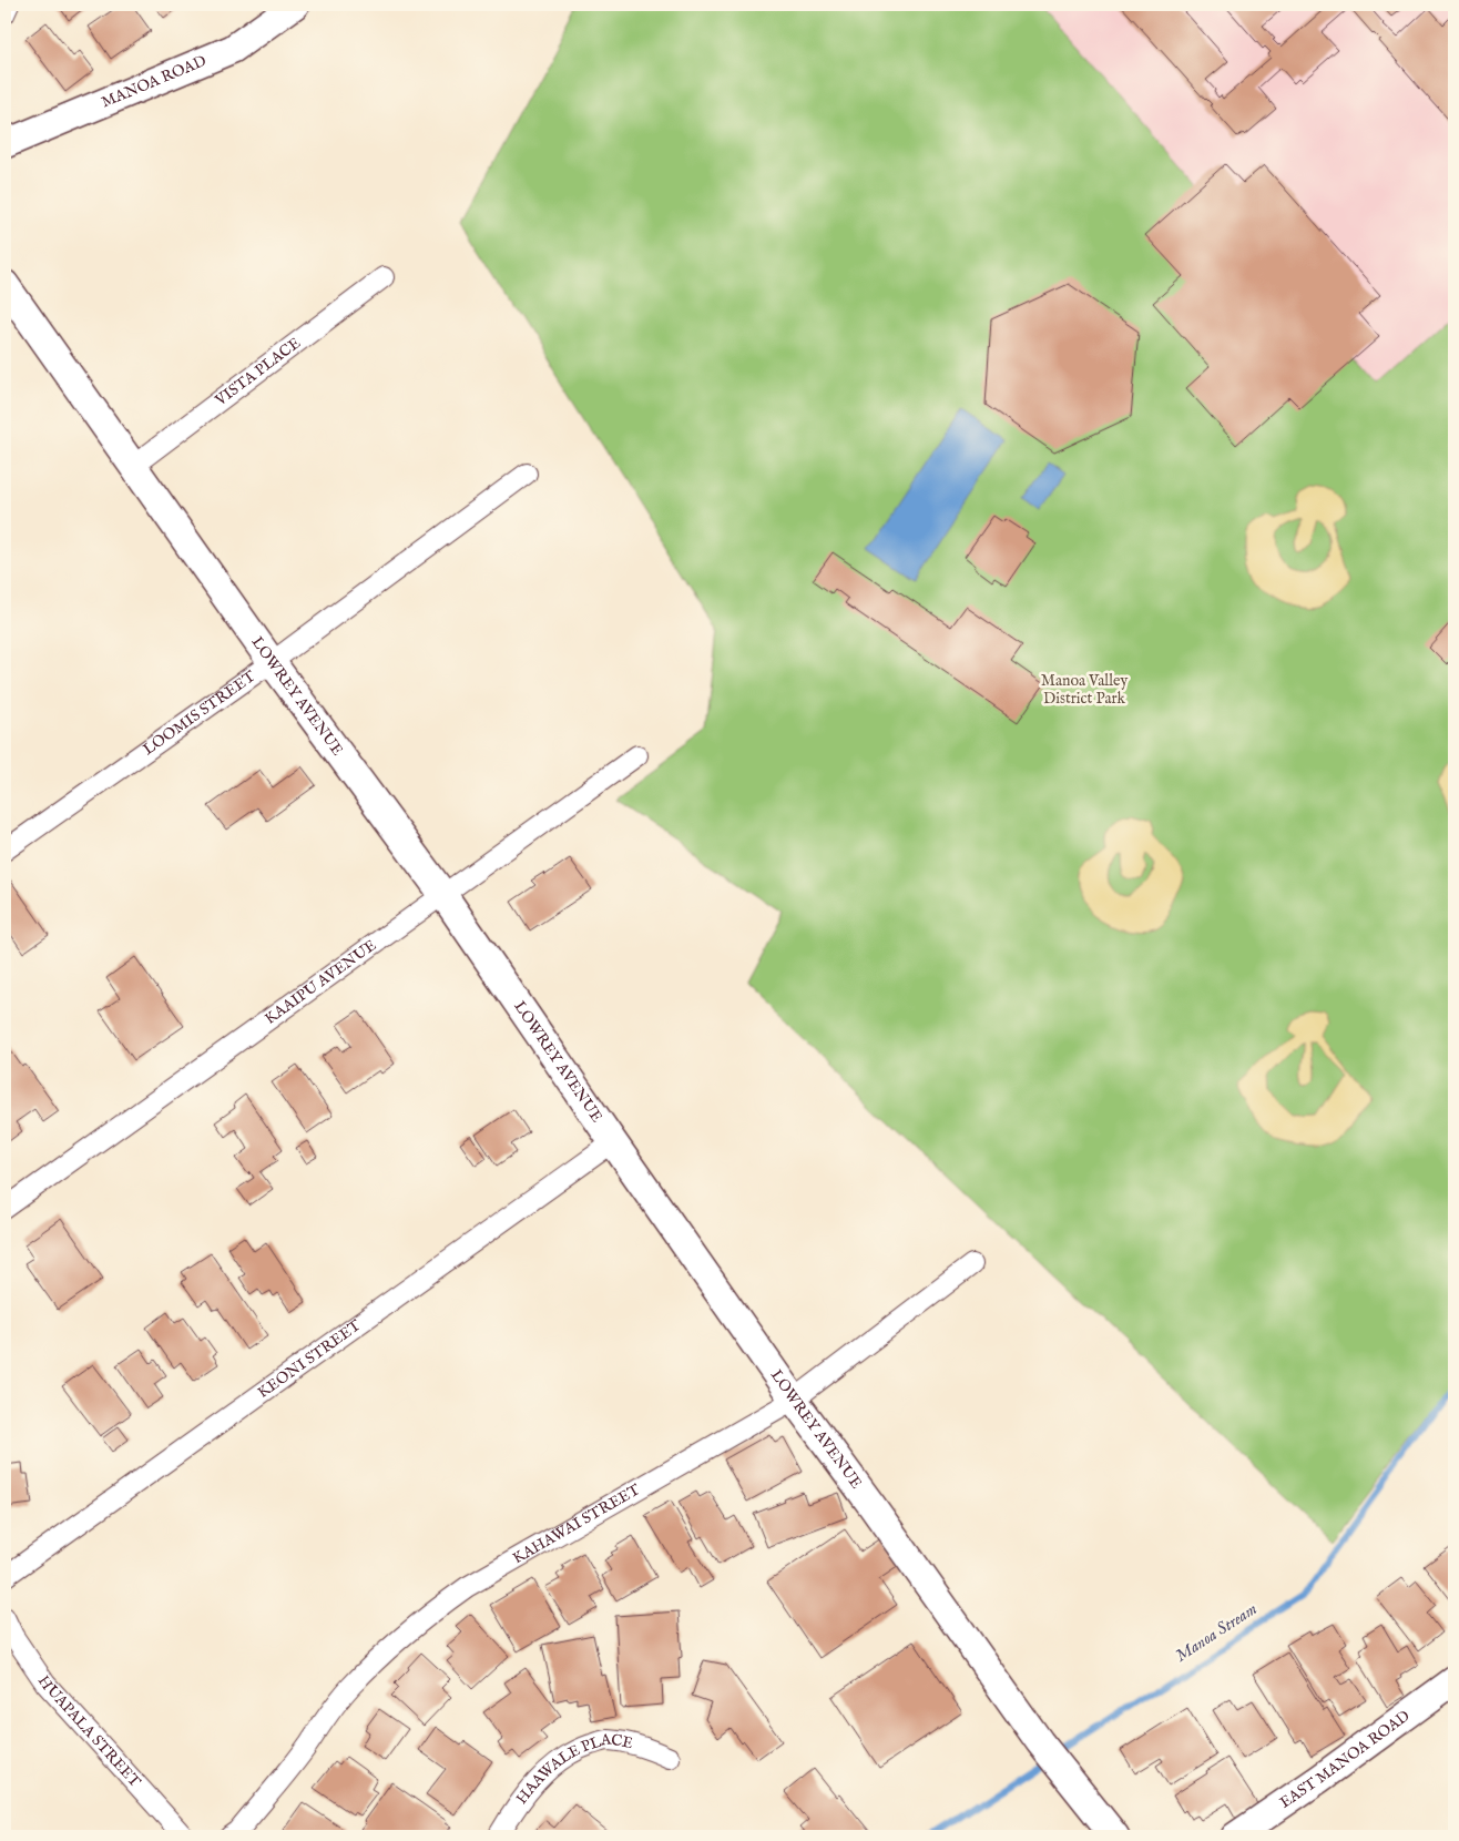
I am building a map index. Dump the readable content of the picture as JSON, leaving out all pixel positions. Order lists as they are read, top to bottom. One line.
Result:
{"streets":{"street":["MANOA ROAD","VISTA PLACE","LOWREY AVENUE","LOOMIS STREET","KAAIPU AVENUE","KEONI STREET","KAHAWAI STREET","HUAPALA STREET","EAST MANOA ROAD","HAAWALE PLACE"]},"crossings":[["VISTA PLACE","LOWREY AVENUE"],["LOWREY AVENUE","LOOMIS STREET"],["LOWREY AVENUE","KAAIPU AVENUE"],["LOWREY AVENUE","KEONI STREET"],["LOWREY AVENUE","KAHAWAI STREET"]],"water":["Manoa Stream"],"parks":["Manoa Valley District Park"]}
